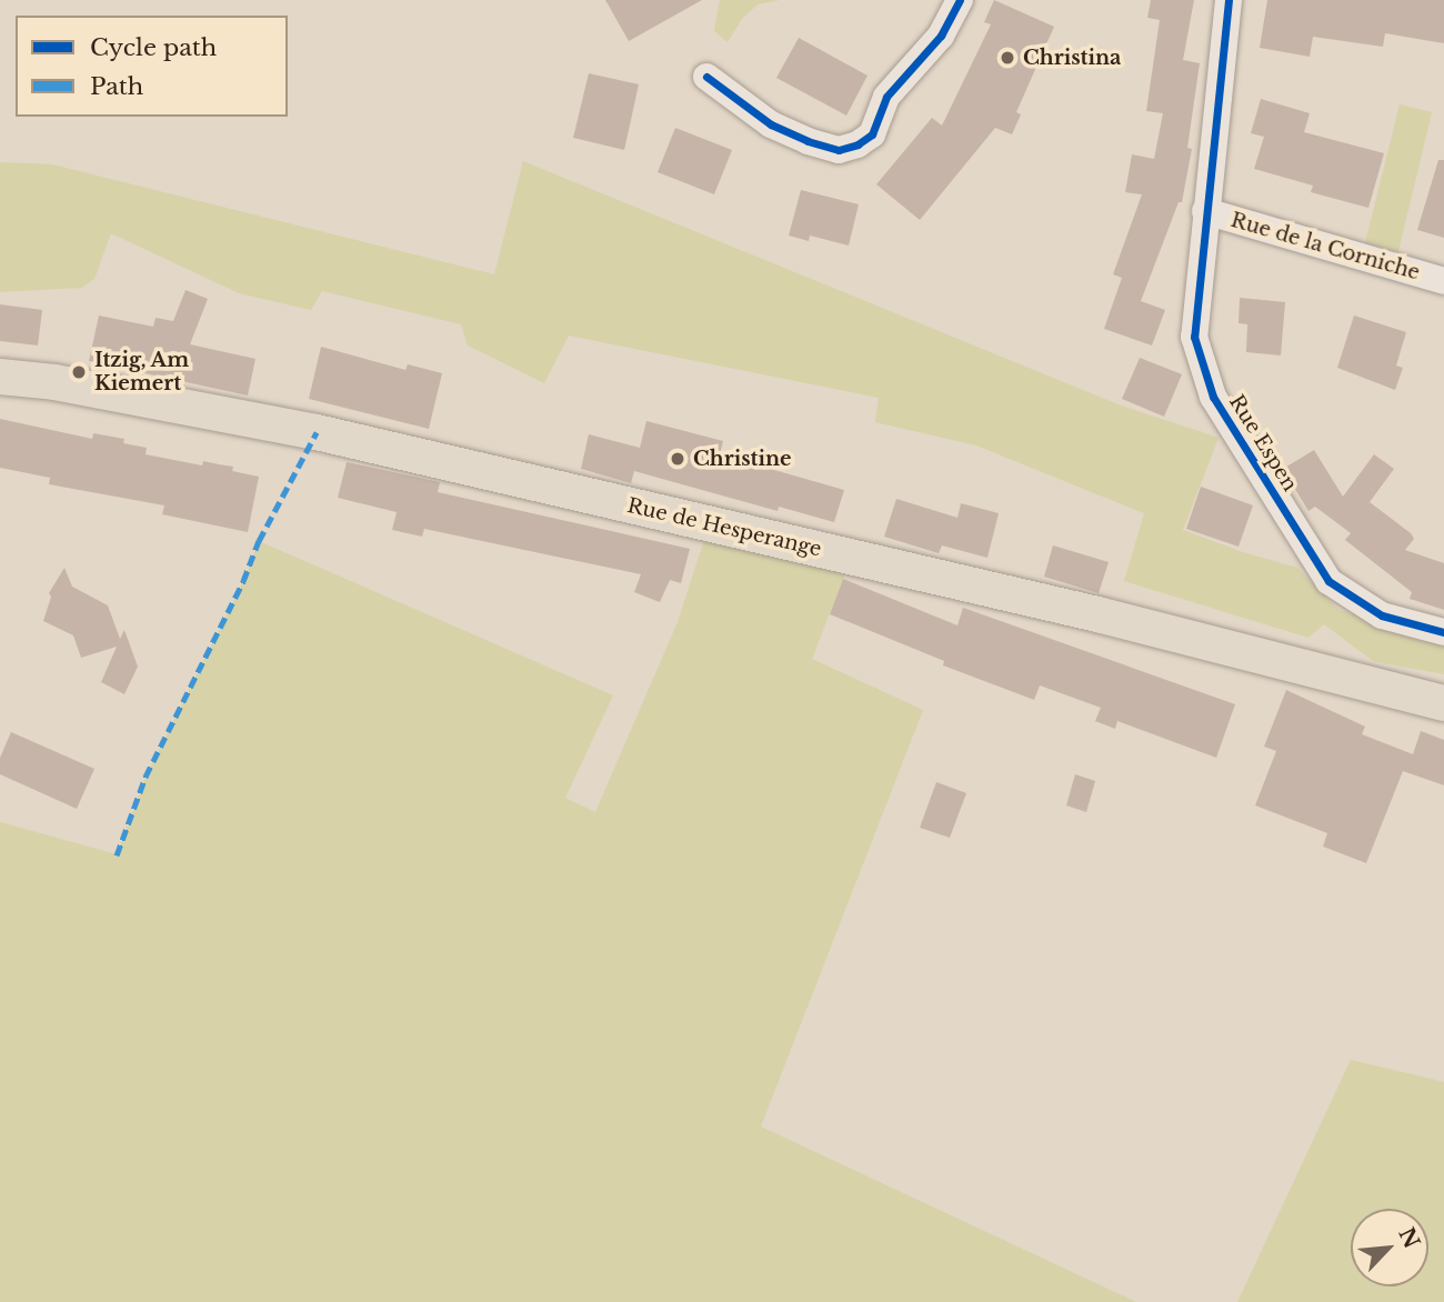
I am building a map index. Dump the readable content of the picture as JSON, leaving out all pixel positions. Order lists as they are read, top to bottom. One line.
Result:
{"streets":{"main road":["Rue de Hesperange"],"street":["Rue de la Corniche","Rue Espen"]},"crossings":[["Rue de la Corniche","Rue Espen"]],"places":["Christina","Itzig, Am Kiemert","Christine"],"legend":["Cycle path","Path"],"north":"top right"}
